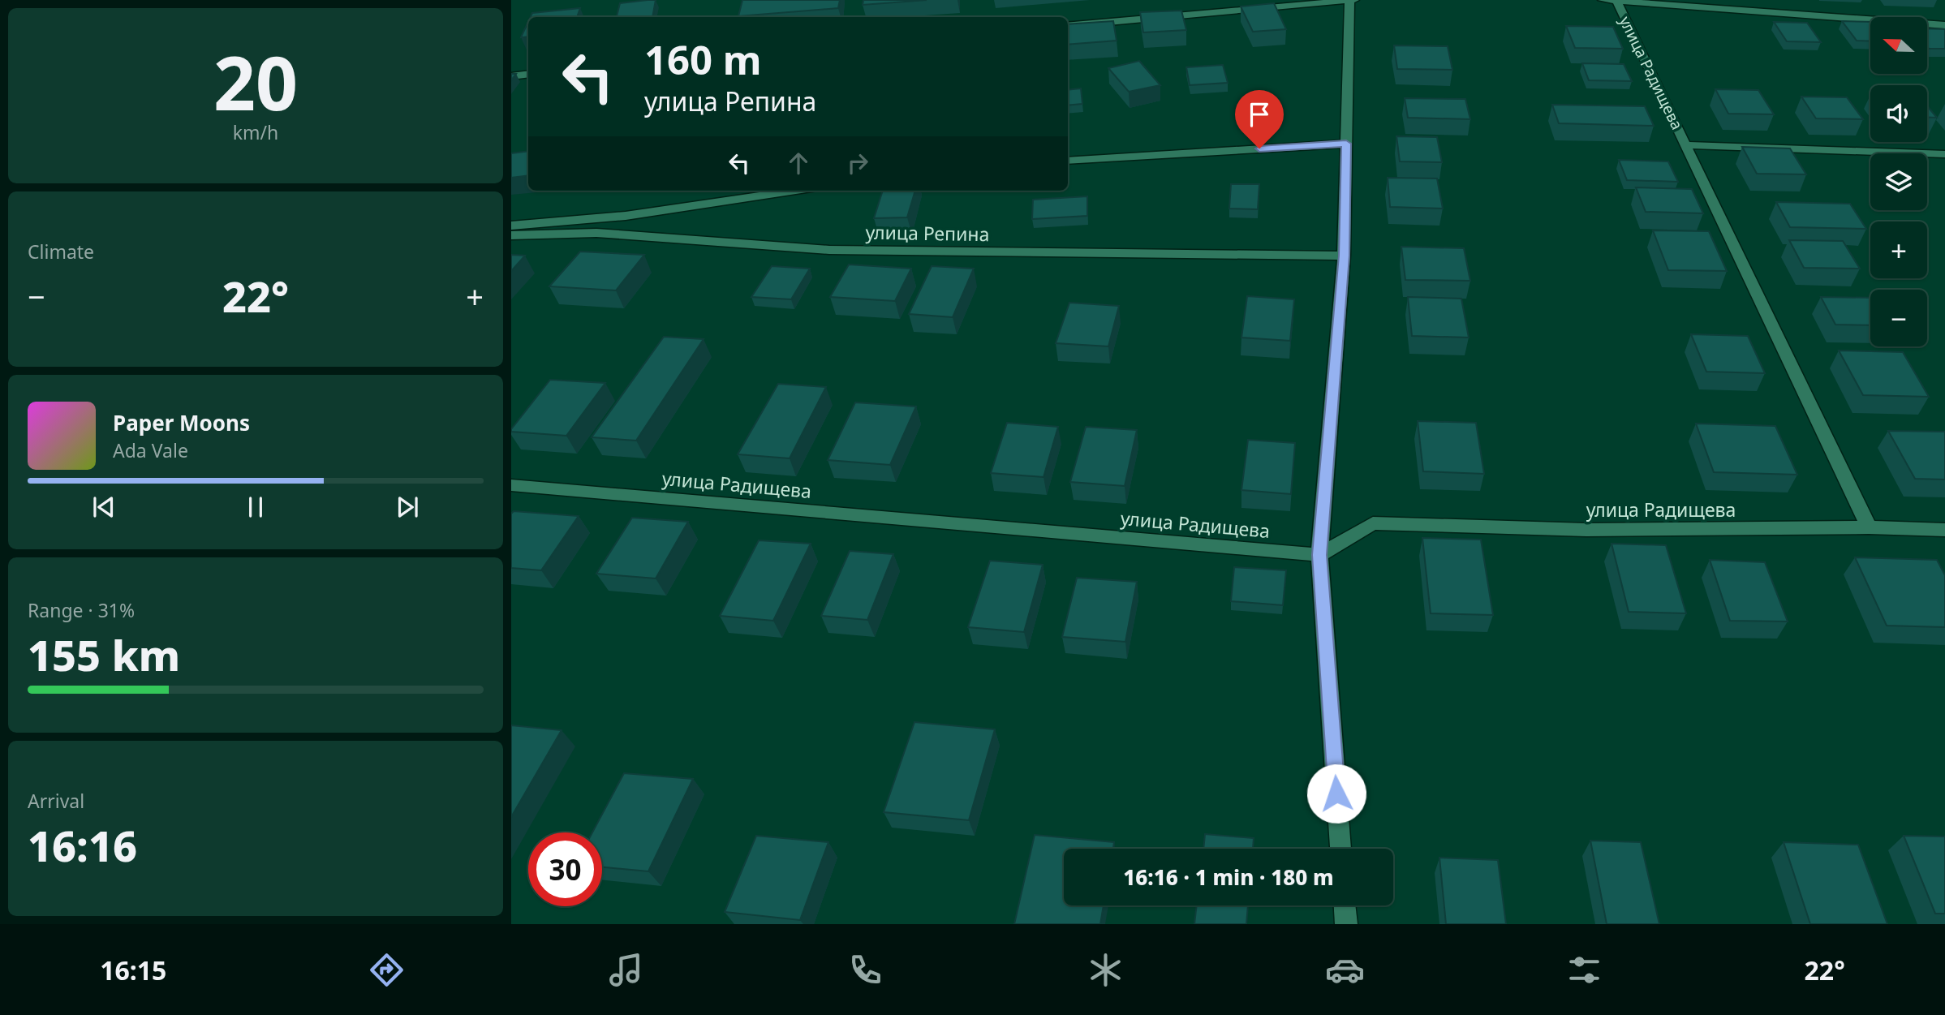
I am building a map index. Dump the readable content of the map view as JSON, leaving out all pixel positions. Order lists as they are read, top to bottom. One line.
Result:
{"streets":{"street":["улица Радищева","улица Репина"]},"north":"left","page":{"tile":[["20","km/h"],"Climate",["Range · 31%","155 km"],["Arrival","16:16"]],"map_buttons":["+","−"],"turn":["160 m","улица Репина"],"heat":["−","22°","+"],"song":["Paper Moons","Ada Vale"],"limit":"30","trip":"16:16 · 1 min · 180 m","tabs":["16:15","22°"]}}
